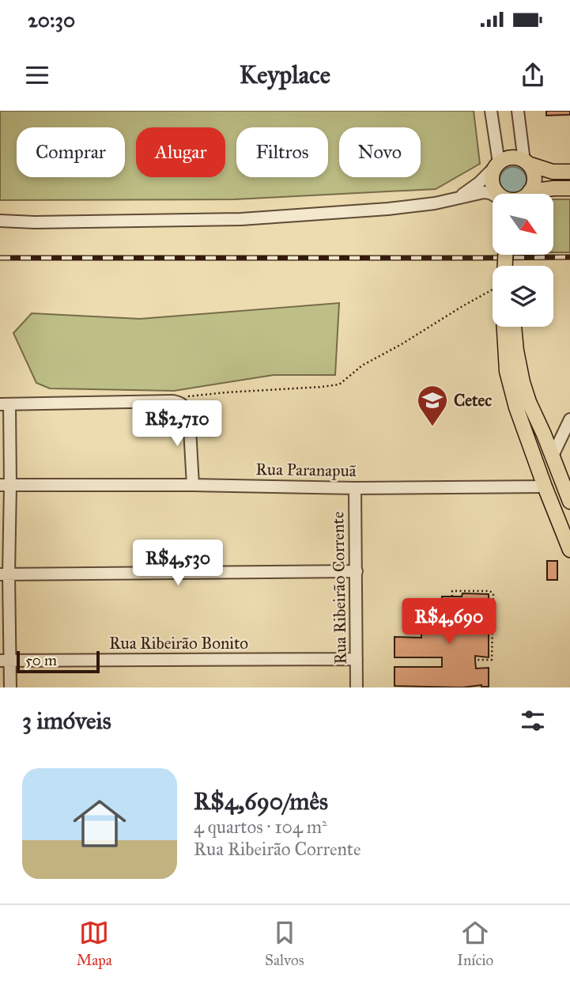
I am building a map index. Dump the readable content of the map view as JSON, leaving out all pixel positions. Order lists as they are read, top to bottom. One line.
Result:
{"streets":{"street":["Rua Paranapuã","Rua Ribeirão Corrente","Rua Ribeirão Bonito"]},"crossings":[["Rua Paranapuã","Rua Ribeirão Corrente"],["Rua Ribeirão Corrente","Rua Ribeirão Bonito"]],"places":{"school or university":["Cetec"]},"scale_bar":"50 m","north":"bottom right","page":{"status":"20:30","header":"Keyplace","chip":["Comprar","Alugar","Filtros","Novo"],"price":["R$2,710","R$4,530","R$4,690"],"scale":"50 m","heading":"3 imóveis","list":[{"name":"R$4,690/mês","note":"4 quartos · 104 m² · Rua Ribeirão Corrente"}],"tabs":["Mapa","Salvos","Início"]}}
